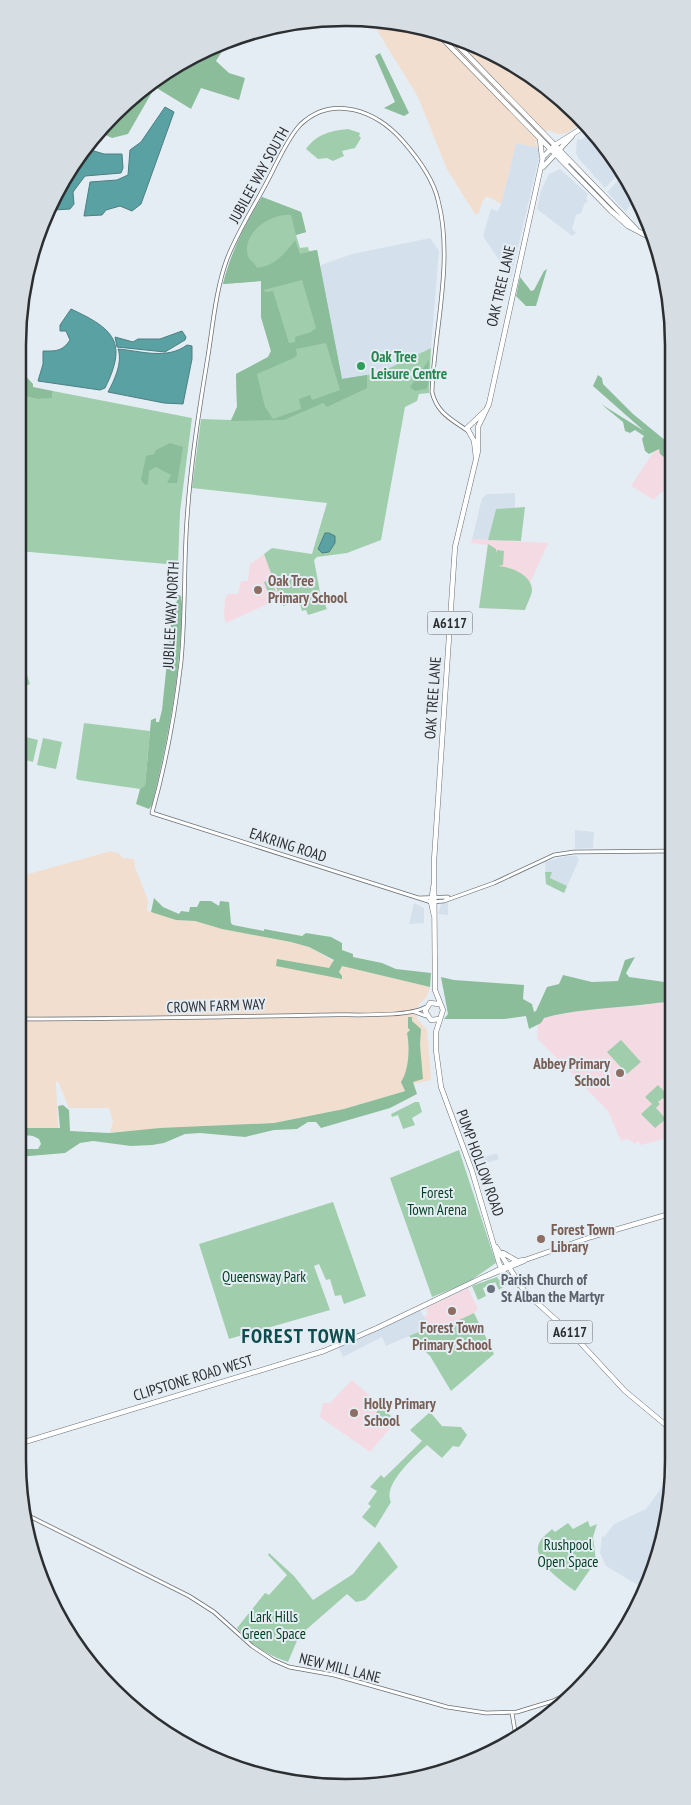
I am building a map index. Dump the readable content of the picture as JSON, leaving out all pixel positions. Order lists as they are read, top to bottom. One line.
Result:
{"streets":{"main road":["OAK TREE LANE","A6117","PUMP HOLLOW ROAD","CLIPSTONE ROAD WEST"],"street":["JUBILEE WAY SOUTH","JUBILEE WAY NORTH","EAKRING ROAD","CROWN FARM WAY","NEW MILL LANE"]},"crossings":[["JUBILEE WAY SOUTH","OAK TREE LANE"],["JUBILEE WAY SOUTH","JUBILEE WAY NORTH"],["OAK TREE LANE","A6117"],["OAK TREE LANE","EAKRING ROAD"],["JUBILEE WAY NORTH","EAKRING ROAD"],["A6117","EAKRING ROAD"],["A6117","CROWN FARM WAY"],["A6117","PUMP HOLLOW ROAD"],["A6117","CLIPSTONE ROAD WEST"],["PUMP HOLLOW ROAD","CLIPSTONE ROAD WEST"]],"districts":["FOREST TOWN"],"parks":["Forest Town Arena","Queensway Park","Rushpool Open Space","Lark Hills Green Space"],"places":["Oak Tree Leisure Centre","Oak Tree Primary School","Abbey Primary School","Forest Town Library","Parish Church of St Alban the Martyr","Forest Town Primary School","Holly Primary School"]}
